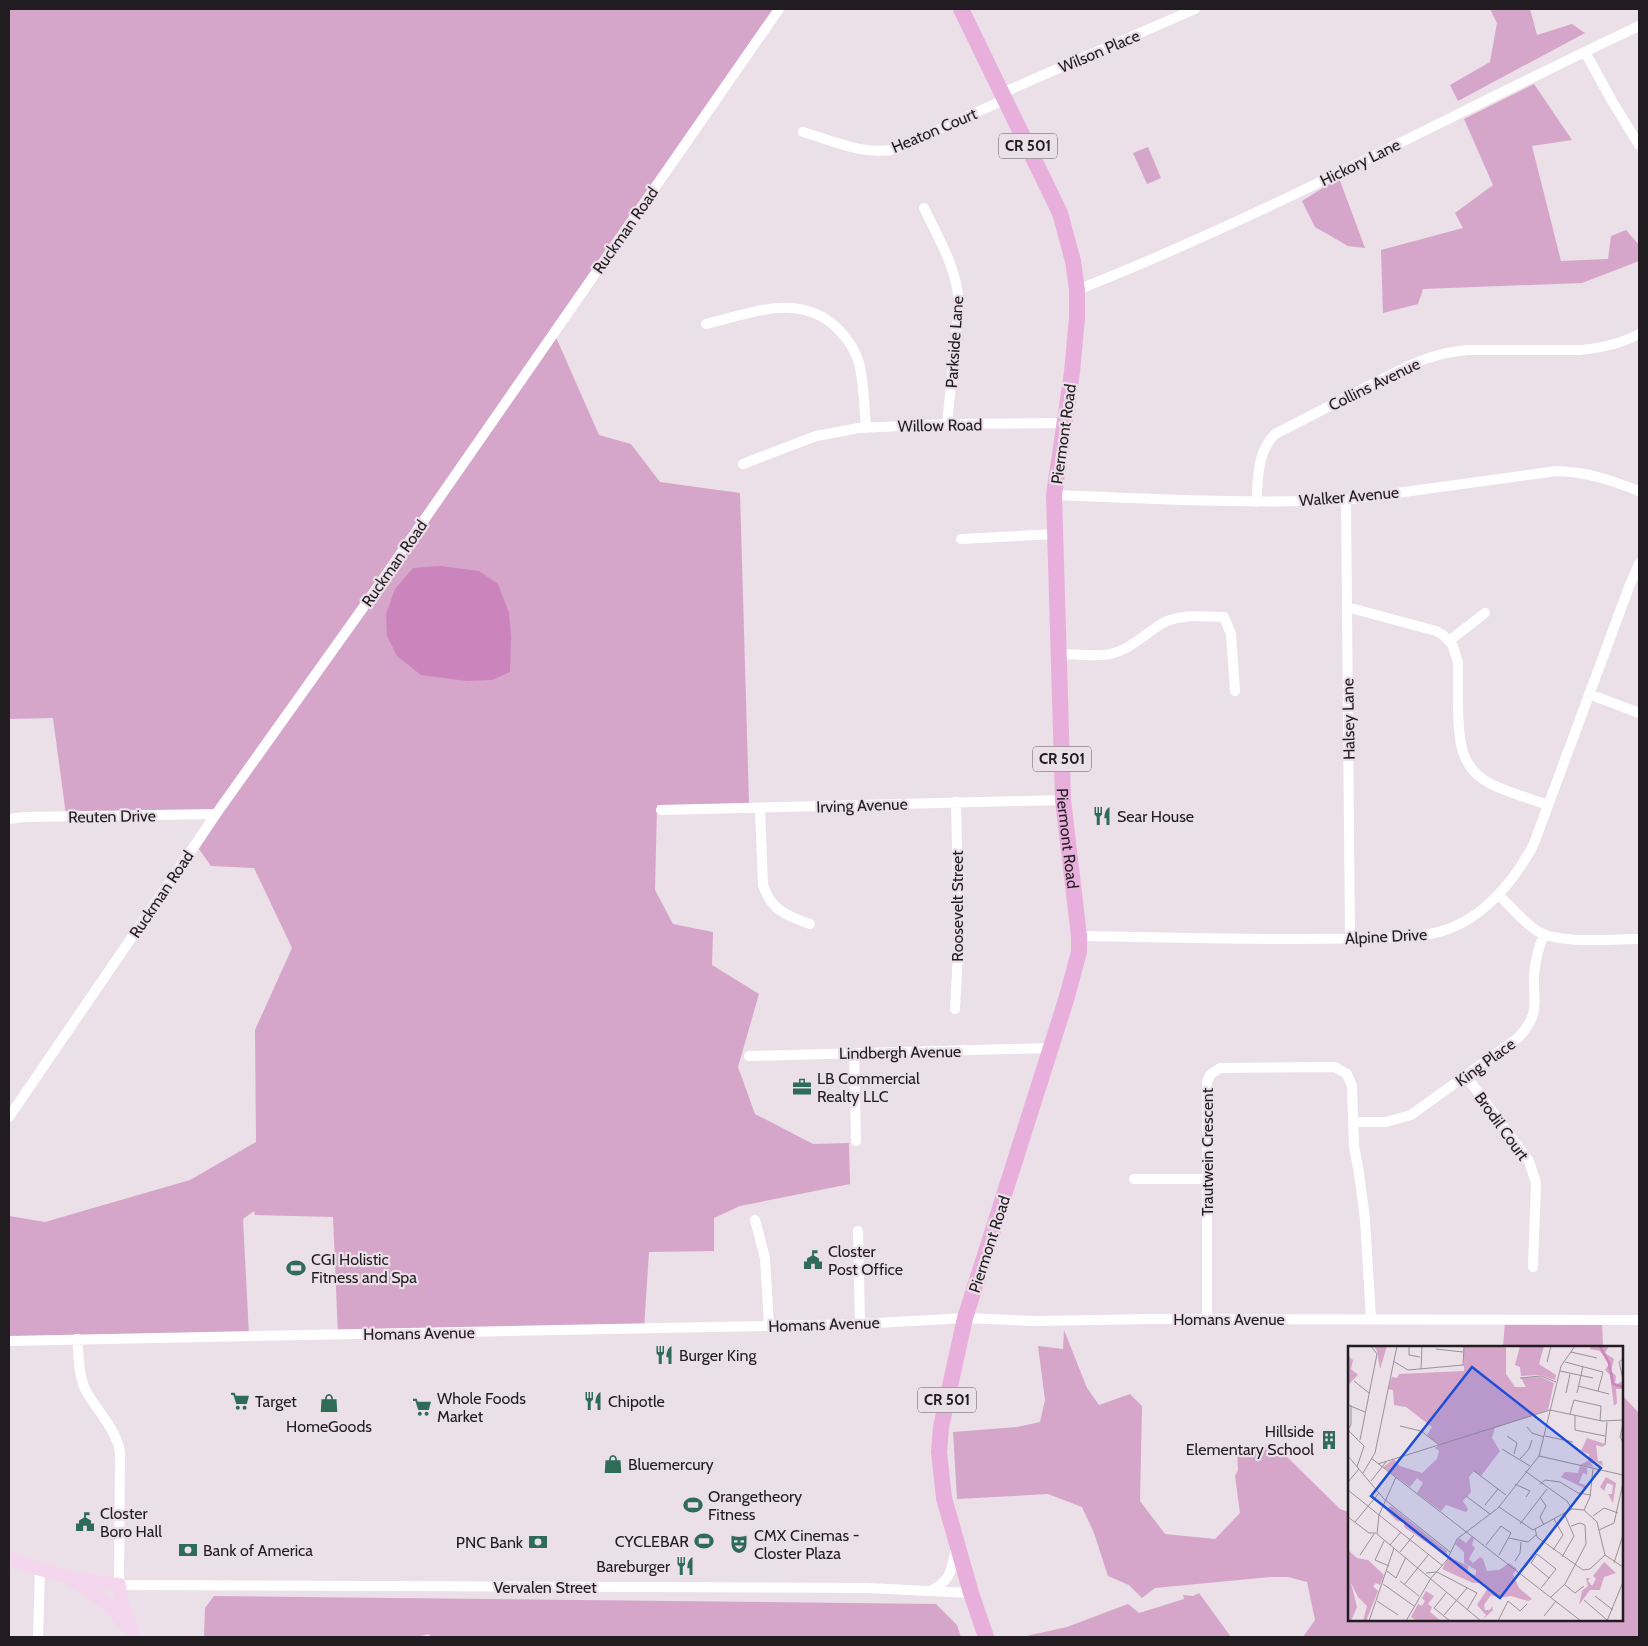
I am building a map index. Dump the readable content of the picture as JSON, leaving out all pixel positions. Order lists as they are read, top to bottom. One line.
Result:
{"streets":{"main road":["CR 501","Piermont Road"],"street":["Wilson Place","Heaton Court","Hickory Lane","Ruckman Road","Parkside Lane","Collins Avenue","Willow Road","Walker Avenue","Halsey Lane","Irving Avenue","Reuten Drive","Roosevelt Street","Alpine Drive","Lindbergh Avenue","King Place","Brodil Court","Trautwein Crescent","Homans Avenue","Vervalen Street"]},"crossings":[["Wilson Place","Heaton Court"],["Wilson Place","Piermont Road"],["Heaton Court","Piermont Road"],["Hickory Lane","Piermont Road"],["Ruckman Road","Reuten Drive"],["Parkside Lane","Willow Road"],["Collins Avenue","Walker Avenue"],["Willow Road","Piermont Road"],["Piermont Road","Walker Avenue"],["Piermont Road","Irving Avenue"],["Piermont Road","Alpine Drive"],["Piermont Road","Lindbergh Avenue"],["Piermont Road","Homans Avenue"],["Piermont Road","Vervalen Street"],["Walker Avenue","Halsey Lane"],["Halsey Lane","Alpine Drive"],["Irving Avenue","Roosevelt Street"],["King Place","Brodil Court"],["King Place","Trautwein Crescent"],["Trautwein Crescent","Homans Avenue"]],"places":{"restaurant":["Sear House","Burger King","Chipotle","Bareburger"],"office":["LB Commercial Realty LLC"],"public building":["Closter Post Office","Closter Boro Hall"],"sports":["CGI Holistic Fitness and Spa","Orangetheory Fitness","CYCLEBAR"],"supermarket":["Target","Whole Foods Market"],"shop":["HomeGoods","Bluemercury"],"building":["Hillside Elementary School"],"bank":["PNC Bank","Bank of America"],"theatre":["CMX Cinemas - Closter Plaza"]}}
